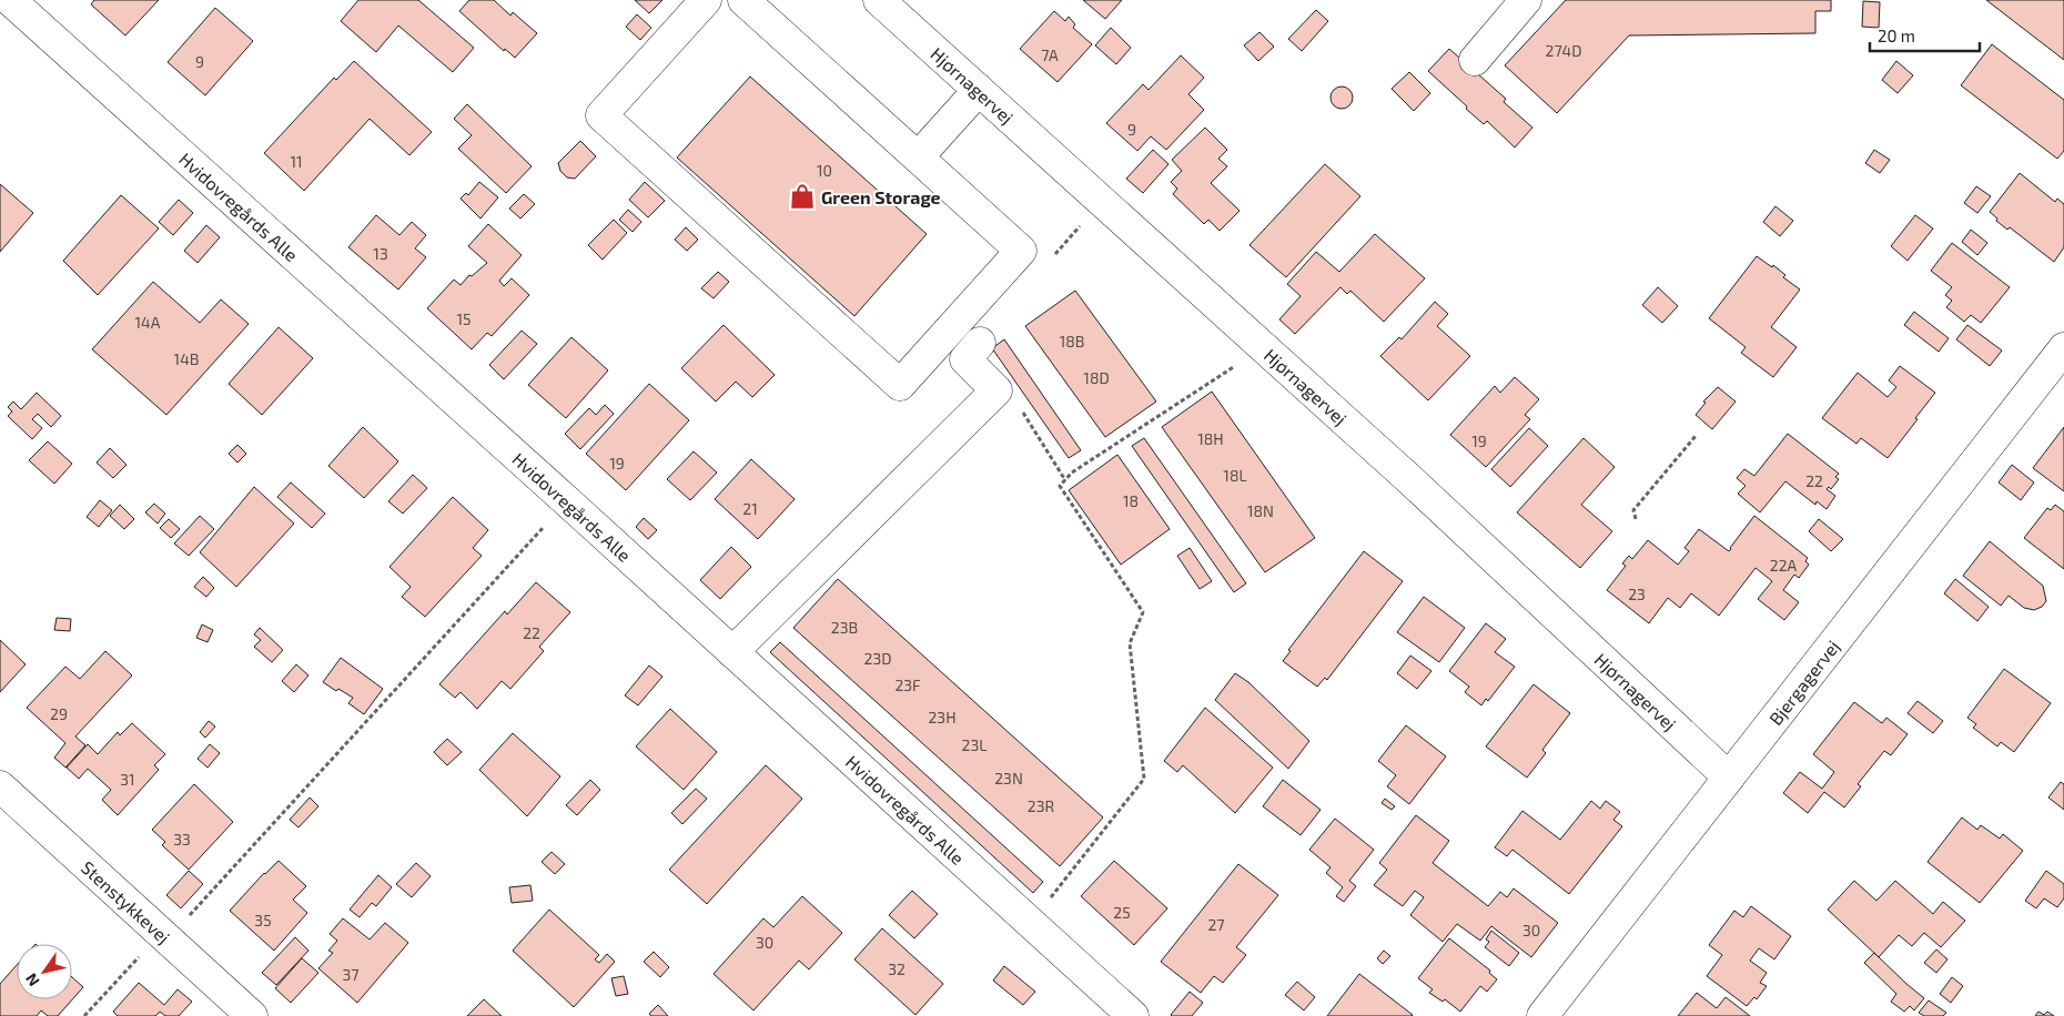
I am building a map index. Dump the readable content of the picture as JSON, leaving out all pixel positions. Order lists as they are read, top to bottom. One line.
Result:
{"streets":{"street":["Hjørnagervej","Hvidovregårds Alle","Bjergagervej","Stenstykkevej"]},"crossings":[["Hjørnagervej","Bjergagervej"]],"places":{"shop":["Green Storage"]},"house_numbers":["274D","7A","9","9","11","10","13","15","14A","18B","14B","18D","18H","19","19","18L","22","18","21","18N","22A","23","23B","22","23D","23F","29","23H","23L","23N","31","23R","33","25","35","27","30","30","32","37"],"scale_bar":"20 m","north":"bottom left"}
